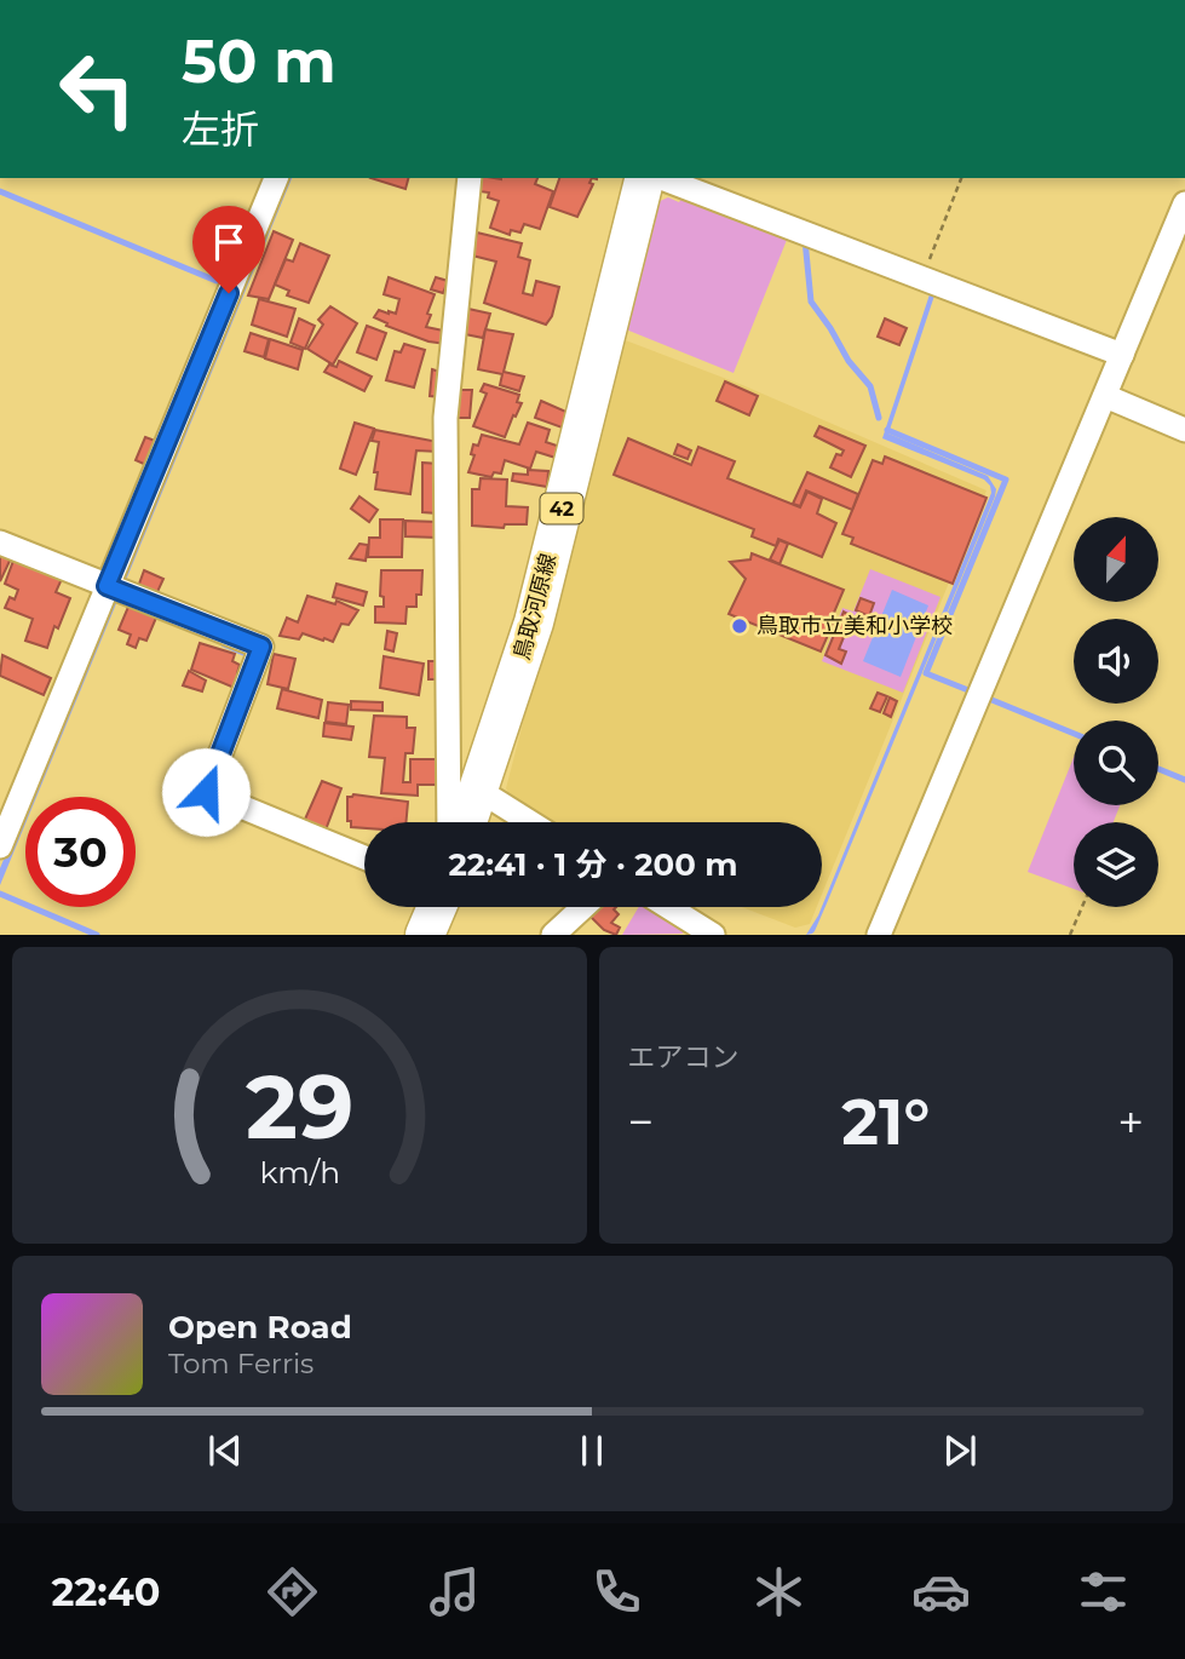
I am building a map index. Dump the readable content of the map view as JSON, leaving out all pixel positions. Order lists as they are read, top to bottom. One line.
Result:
{"streets":{"main road":["42","鳥取河原線"]},"places":["鳥取市立美和小学校"],"north":"top","page":{"turn":["50 m","左折"],"limit":"30","trip":"22:41 · 1 分 · 200 m","tile":"エアコン","heat":["−","21°","+"],"song":["Open Road","Tom Ferris"],"tabs":"22:40","gauge":["29","km/h"]}}
